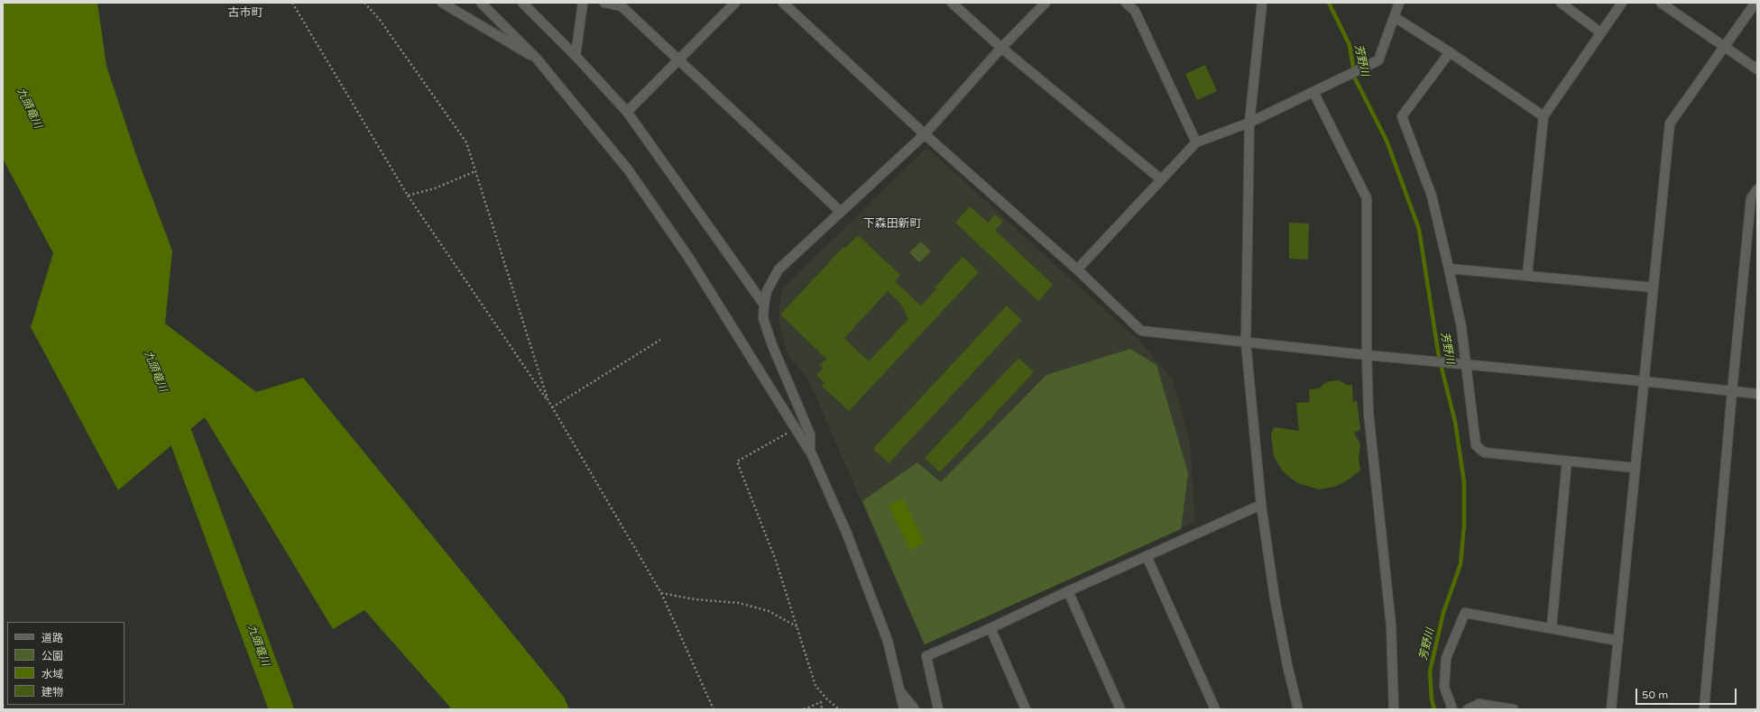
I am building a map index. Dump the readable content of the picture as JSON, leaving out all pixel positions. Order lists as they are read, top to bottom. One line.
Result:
{"districts":["古市町","下森田新町"],"water":["芳野川","九頭竜川"],"legend":["道路","公園","水域","建物"],"scale_bar":"50 m"}
